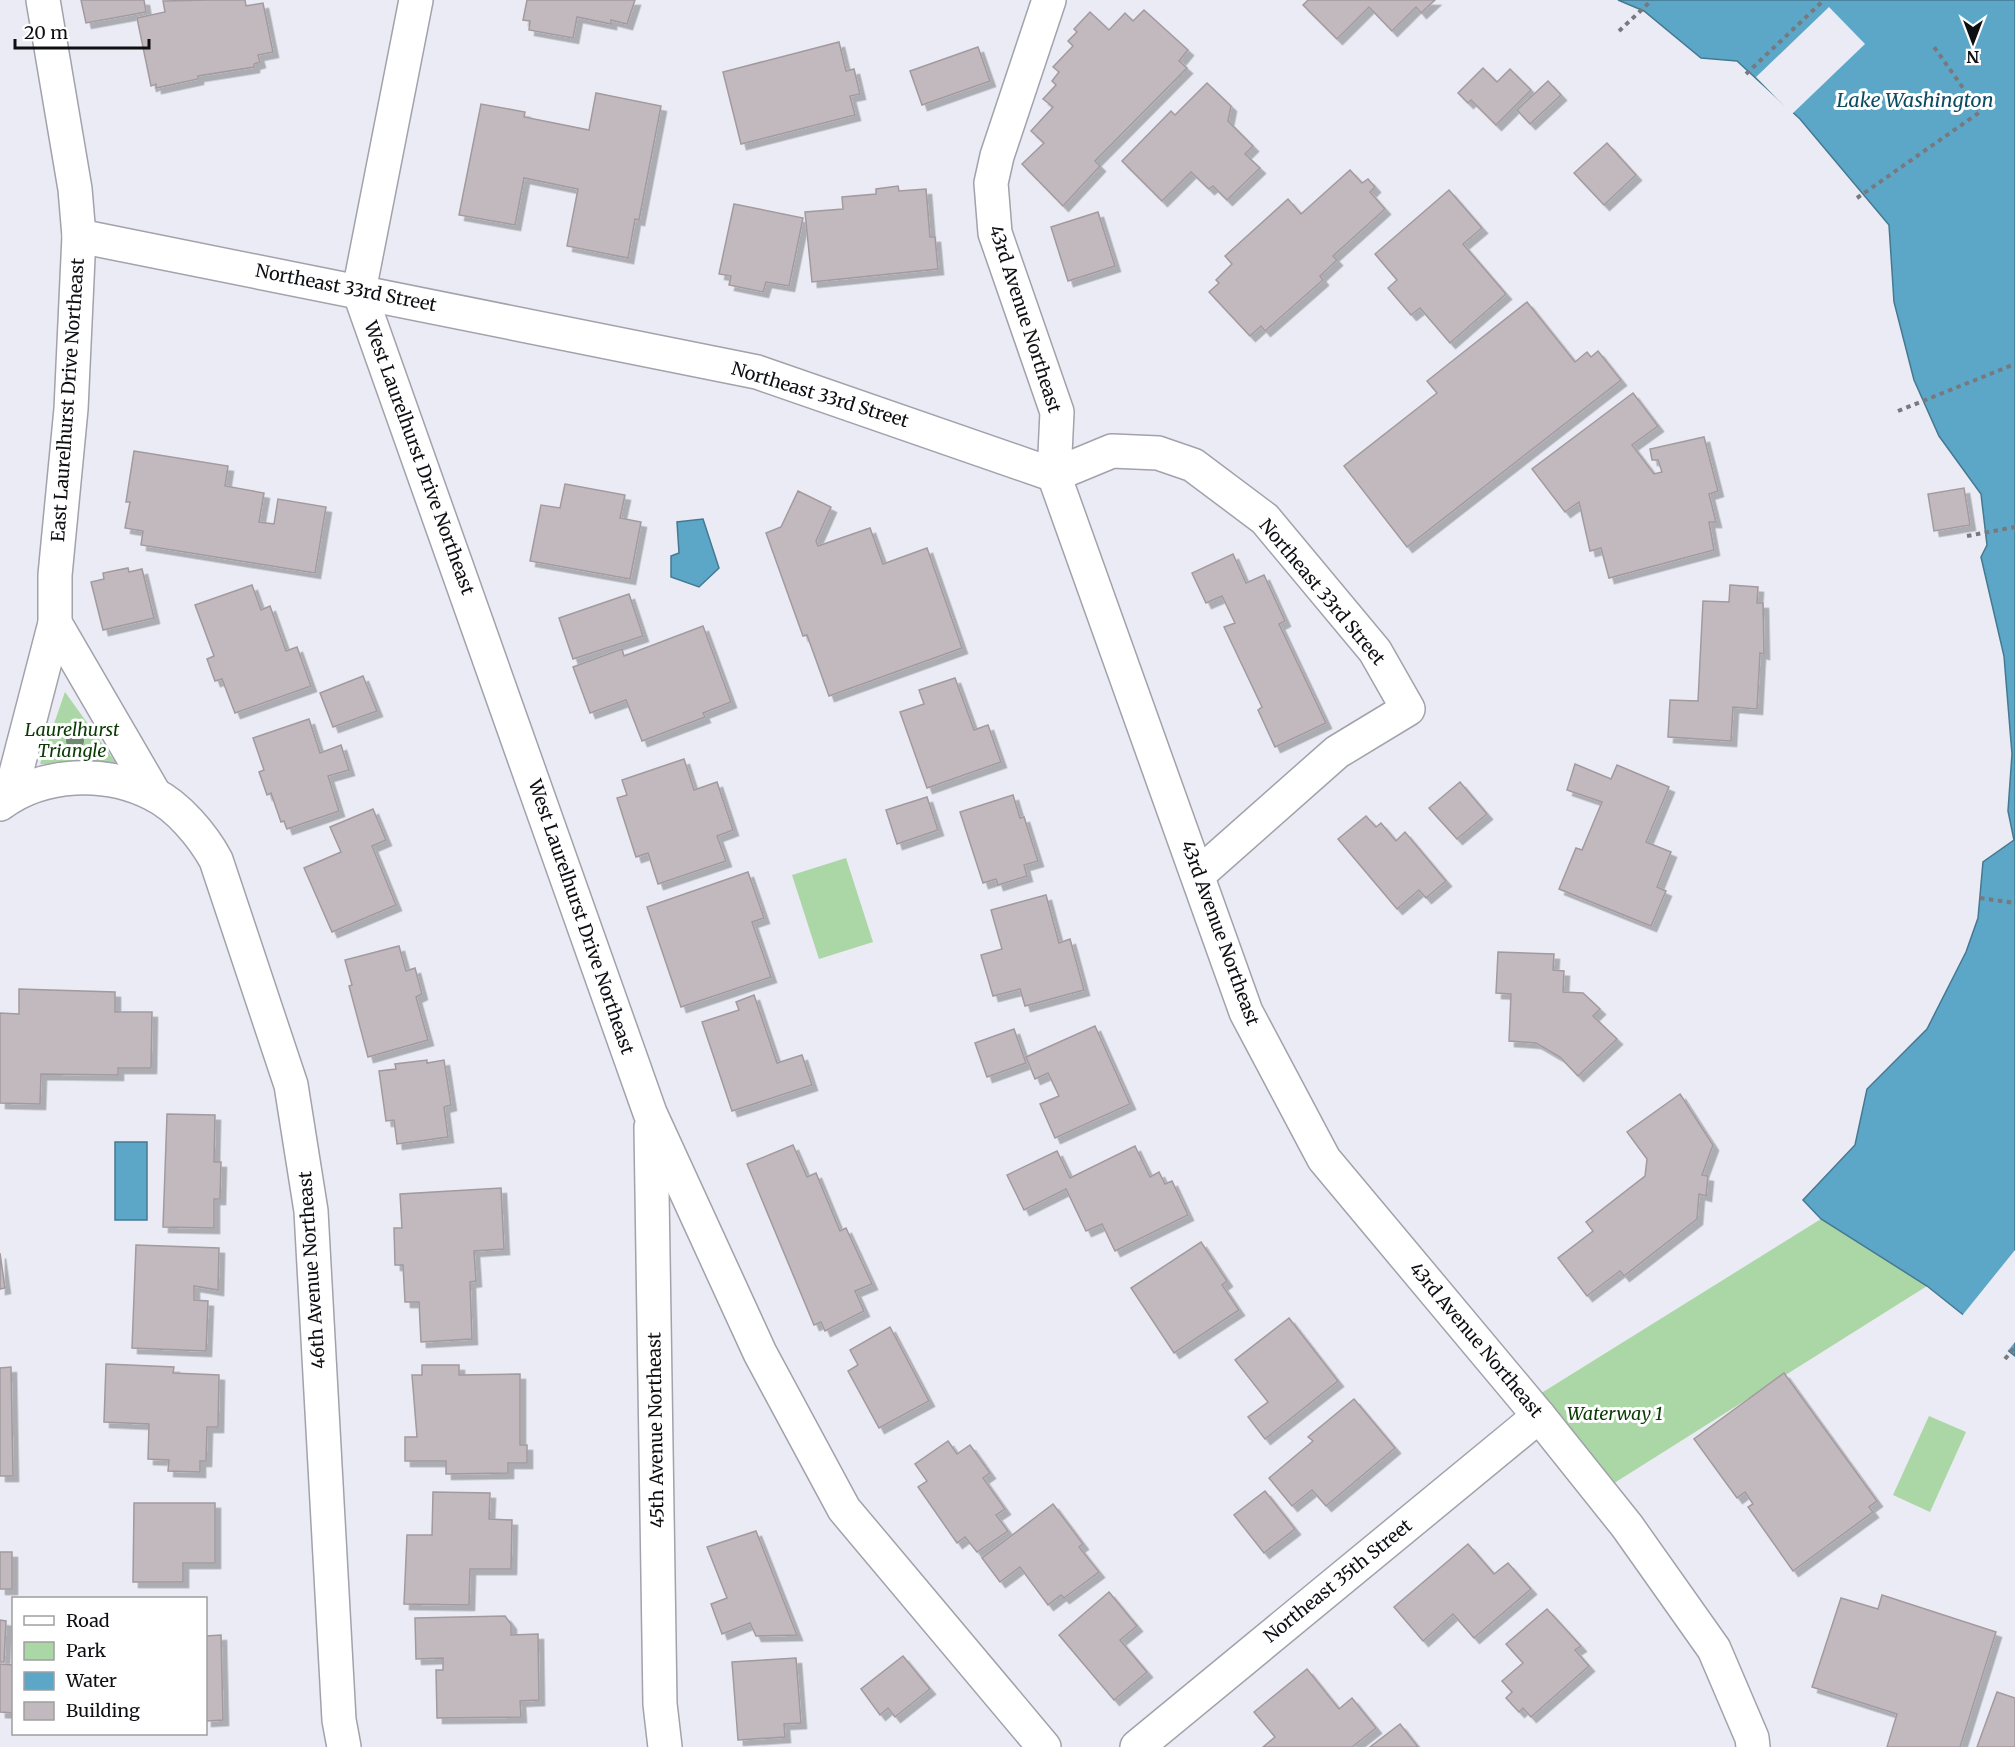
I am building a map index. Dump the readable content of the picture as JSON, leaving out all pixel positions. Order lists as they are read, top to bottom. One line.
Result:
{"streets":{"street":["Northeast 33rd Street","43rd Avenue Northeast","East Laurelhurst Drive Northeast","West Laurelhurst Drive Northeast","46th Avenue Northeast","45th Avenue Northeast","Northeast 35th Street"]},"crossings":[["Northeast 33rd Street","43rd Avenue Northeast"],["Northeast 33rd Street","East Laurelhurst Drive Northeast"],["Northeast 33rd Street","West Laurelhurst Drive Northeast"],["43rd Avenue Northeast","Northeast 35th Street"],["East Laurelhurst Drive Northeast","46th Avenue Northeast"],["West Laurelhurst Drive Northeast","45th Avenue Northeast"]],"water":["Lake Washington"],"parks":["Laurelhurst Triangle","Waterway 1"],"legend":["Road","Park","Water","Building"],"scale_bar":"20 m","north":"bottom"}
